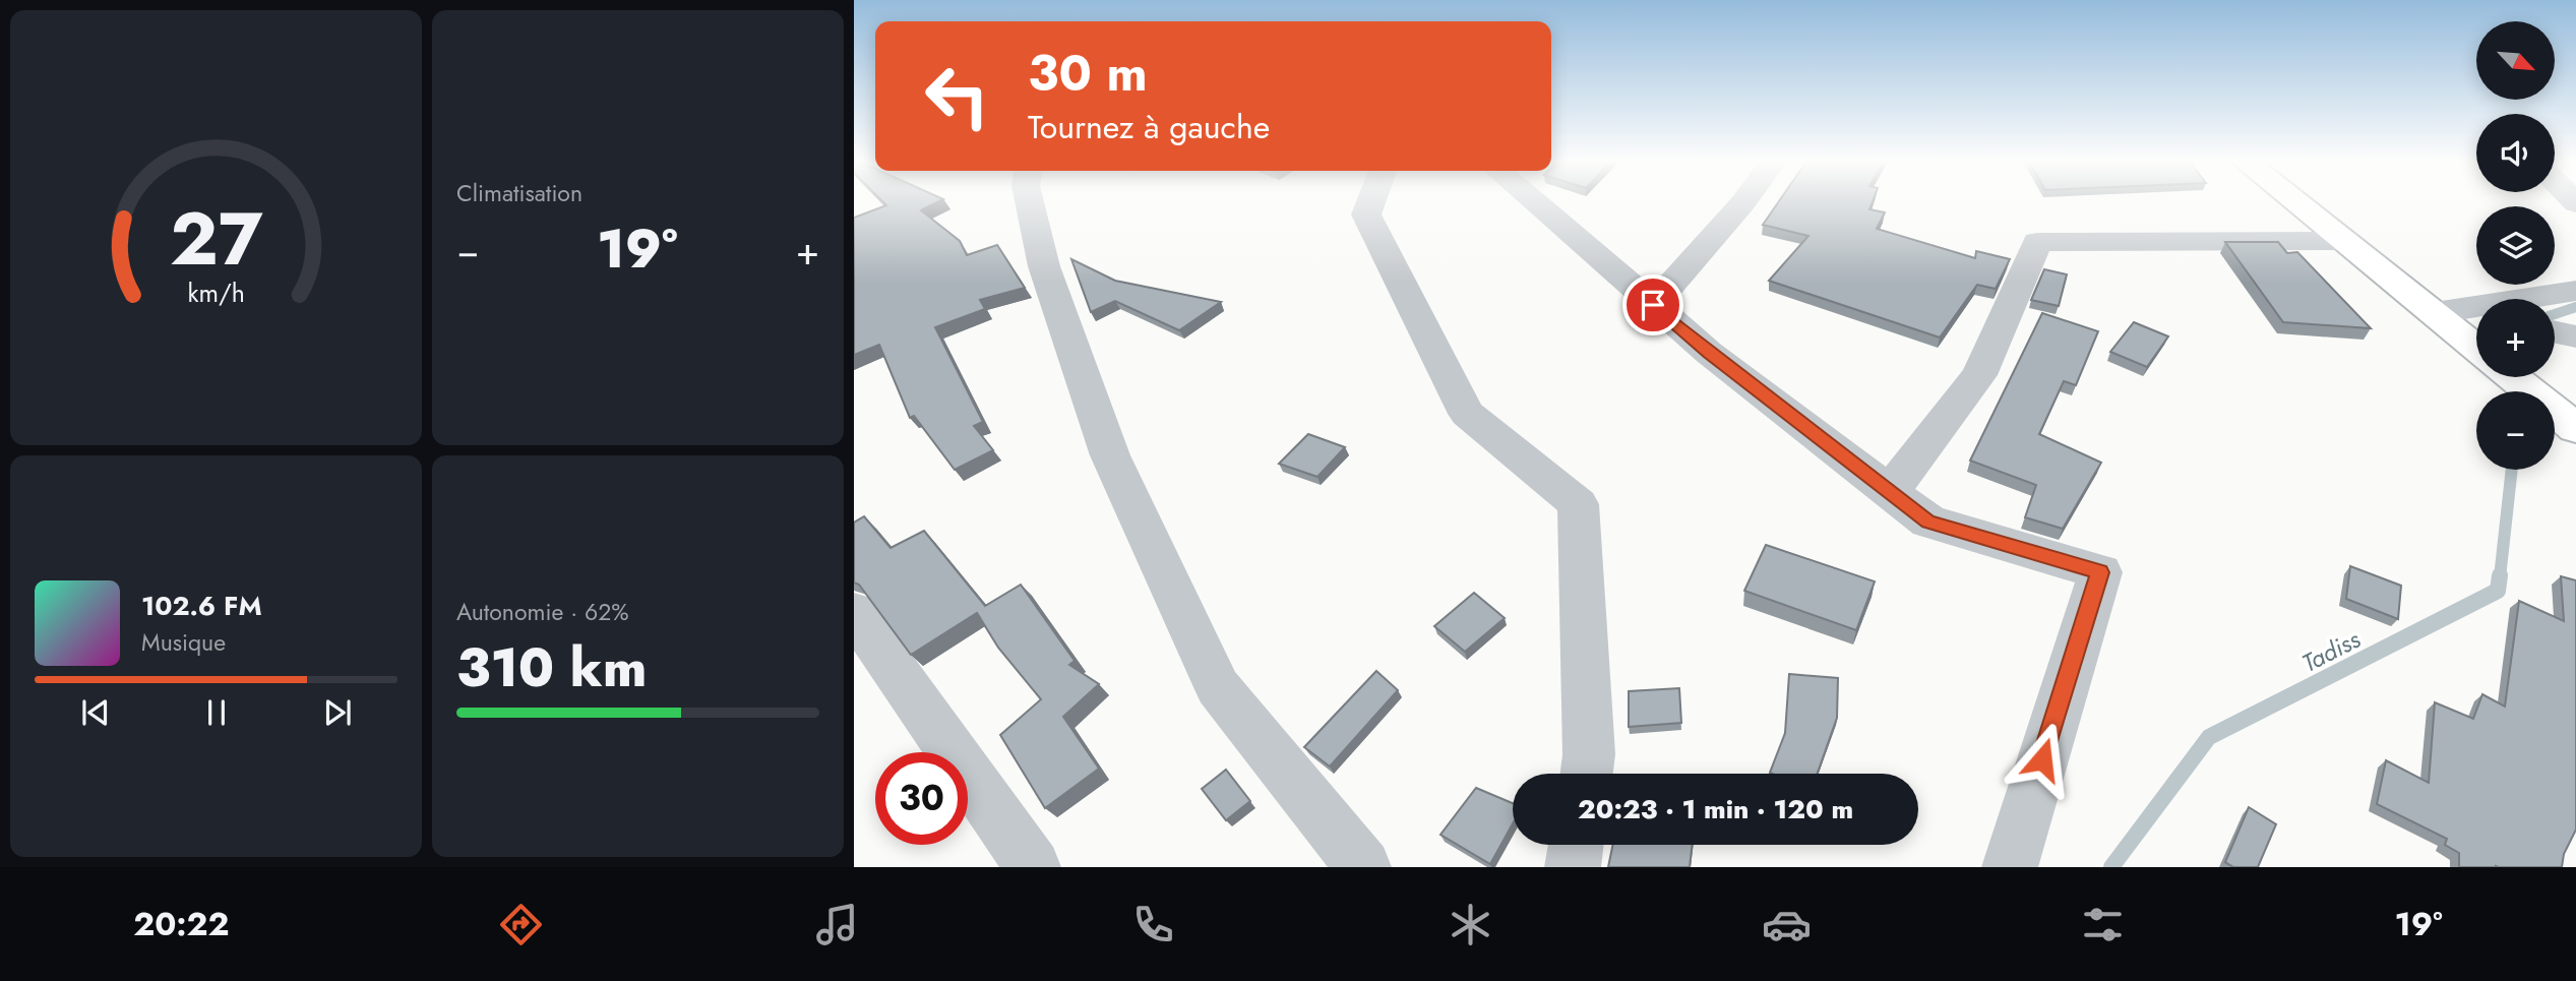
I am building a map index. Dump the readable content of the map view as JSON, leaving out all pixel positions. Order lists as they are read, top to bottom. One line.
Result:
{"water":["Tadiss"],"north":"bottom right","page":{"tile":["Climatisation",["Autonomie · 62%","310 km"]],"map_buttons":["+","−"],"turn":["30 m","Tournez à gauche"],"heat":["−","19°","+"],"song":["102.6 FM","Musique"],"limit":"30","trip":"20:23 · 1 min · 120 m","tabs":["20:22","19°"],"gauge":["27","km/h"]}}
